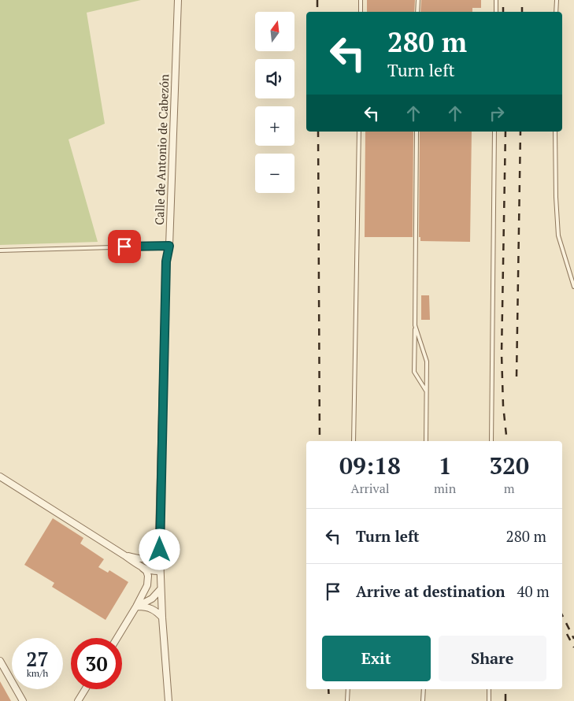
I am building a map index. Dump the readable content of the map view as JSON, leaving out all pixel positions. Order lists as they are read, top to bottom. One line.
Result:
{"streets":{"street":["Calle de Antonio de Cabezón"]},"north":"top","page":{"map_buttons":["+","−"],"turn":["280 m","Turn left"],"eta":["09:18","Arrival","1","min","320","m"],"list":[{"name":"Turn left","value":"280 m"},{"name":"Arrive at destination","value":"40 m"}],"buttons":["Exit","Share"],"speed":"27 km/h","limit":"30"}}
